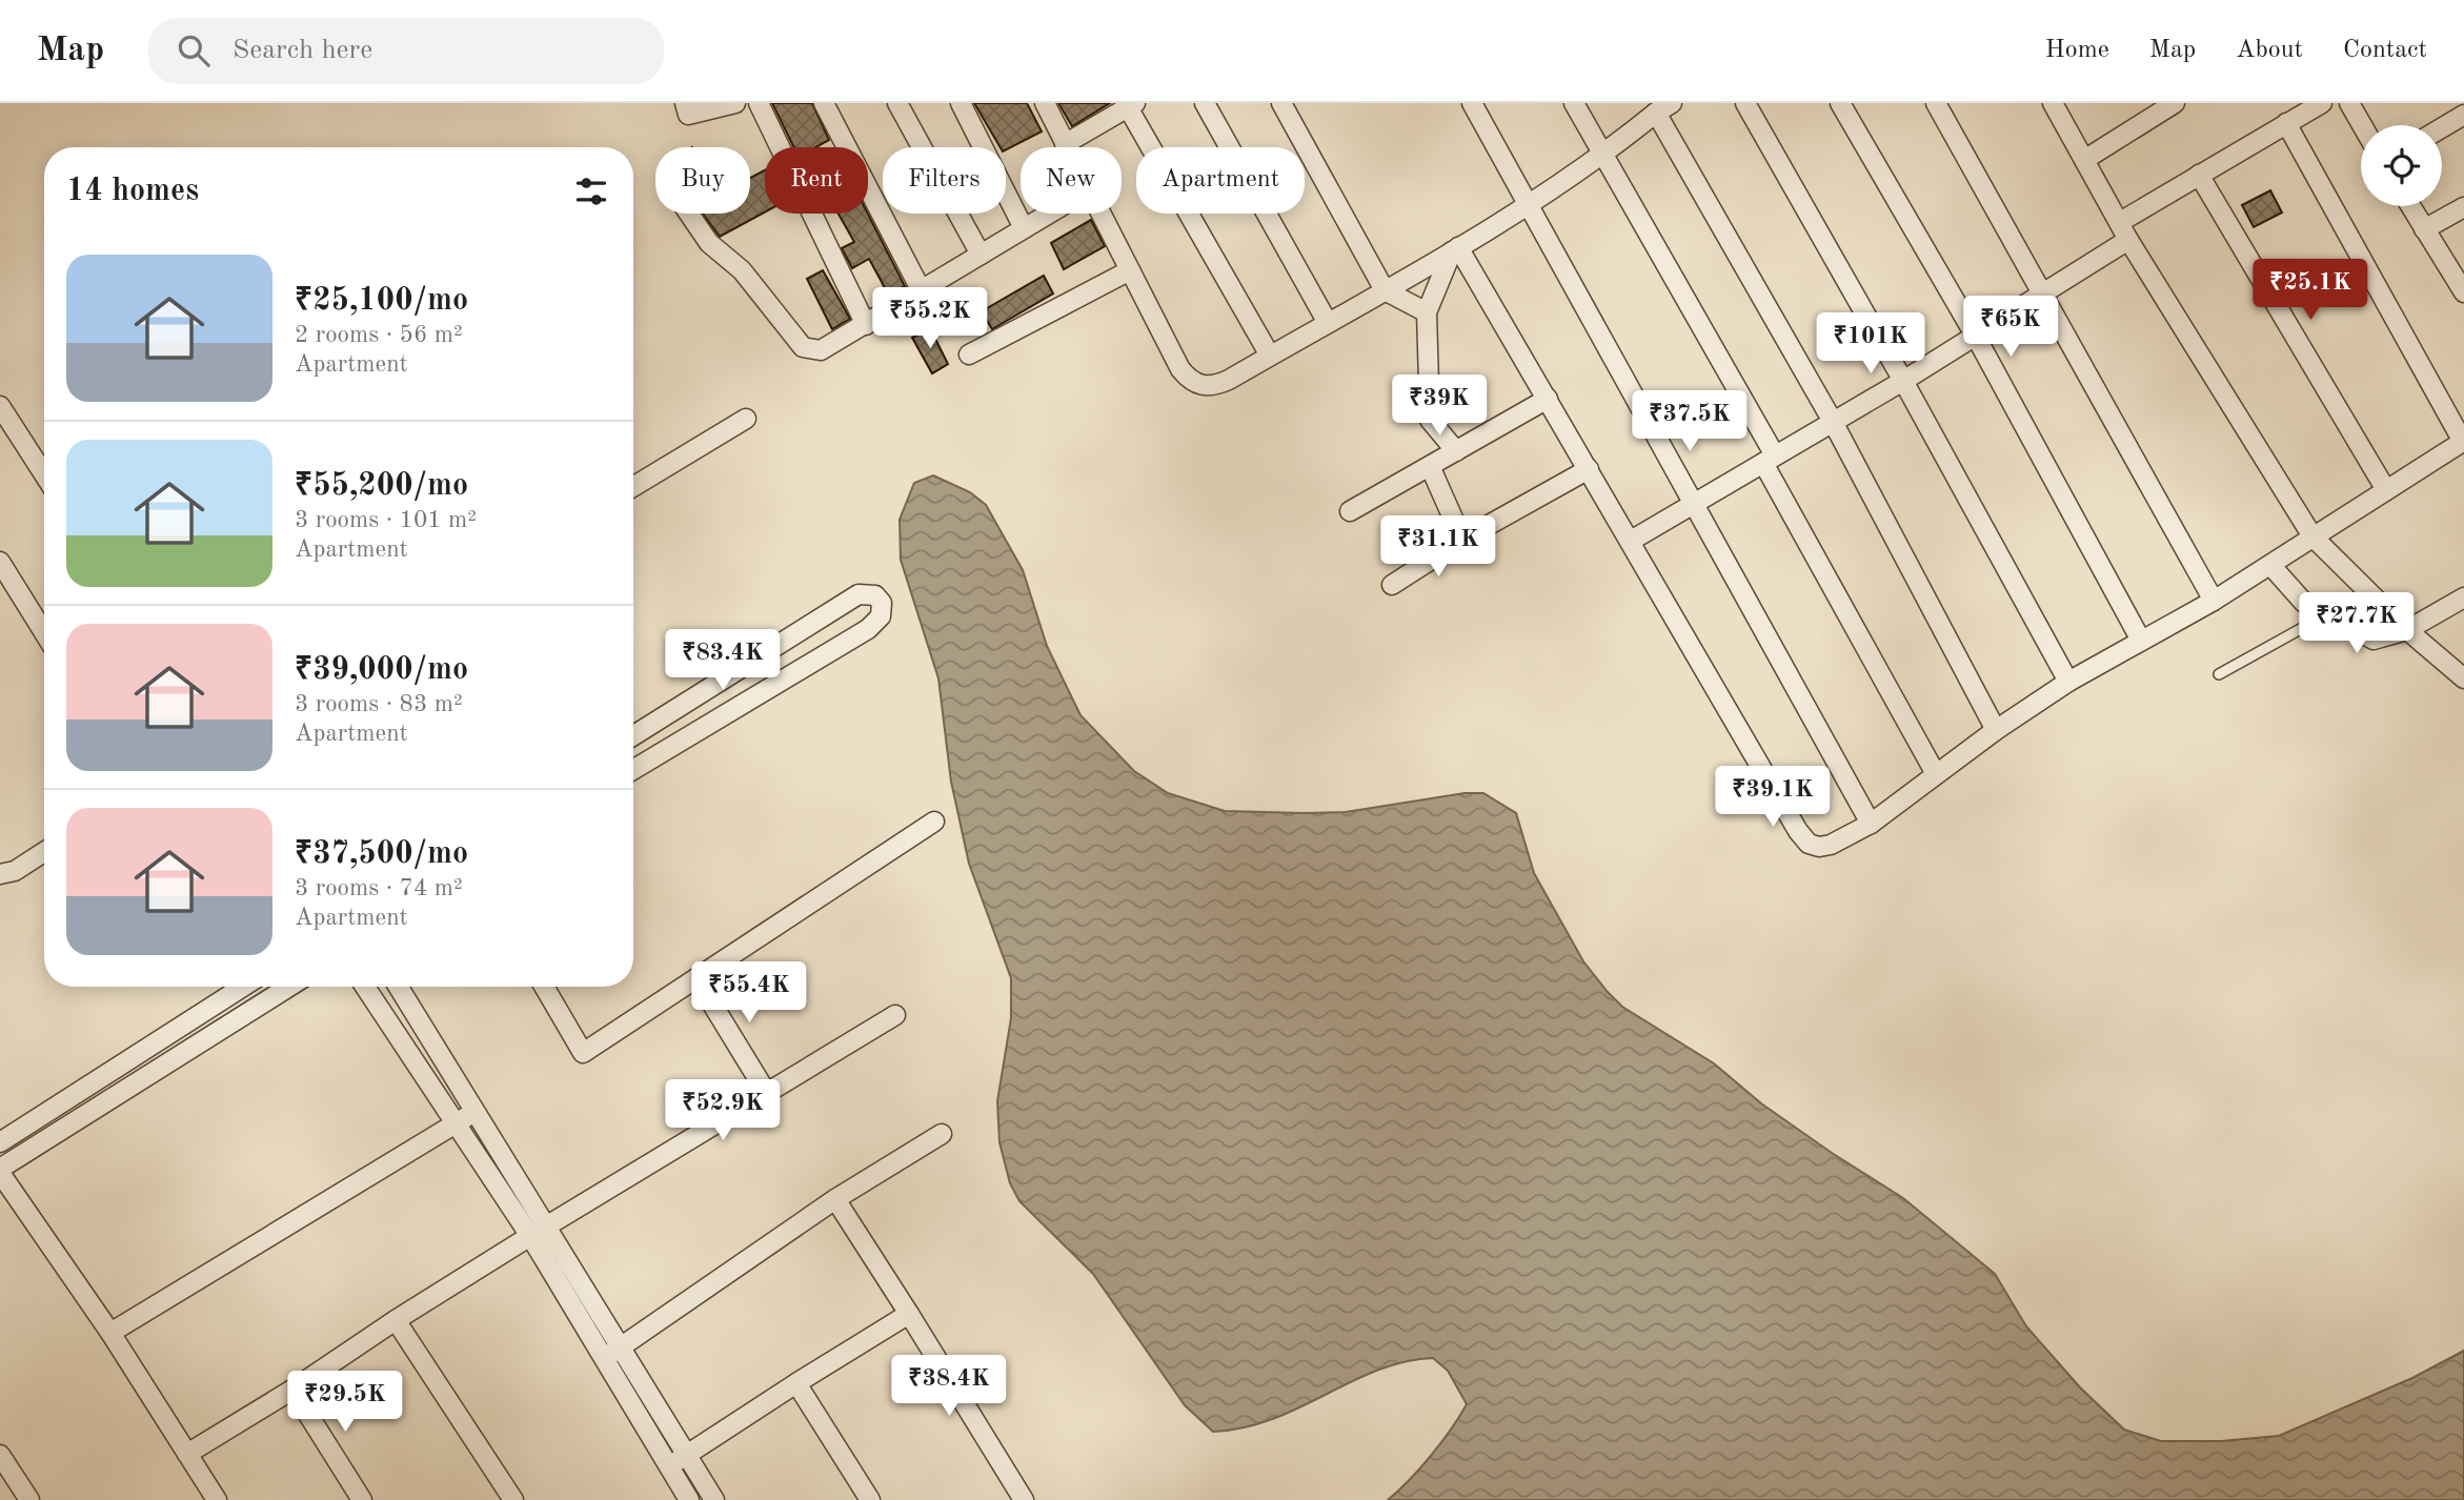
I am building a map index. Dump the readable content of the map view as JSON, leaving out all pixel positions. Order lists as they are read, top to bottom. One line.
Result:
{"page":{"header":"Map","search":"Search here","nav":["Home","Map","About","Contact"],"chip":["Buy","Rent","Filters","New","Apartment"],"heading":"14 homes","list":[{"name":"₹25,100/mo","note":"2 rooms · 56 m² · Apartment"},{"name":"₹55,200/mo","note":"3 rooms · 101 m² · Apartment"},{"name":"₹39,000/mo","note":"3 rooms · 83 m² · Apartment"},{"name":"₹37,500/mo","note":"3 rooms · 74 m² · Apartment"}],"price":["₹25.1K","₹55.2K","₹65K","₹101K","₹39K","₹37.5K","₹31.1K","₹27.7K","₹83.4K","₹39.1K","₹55.4K","₹52.9K","₹38.4K","₹29.5K"]}}
